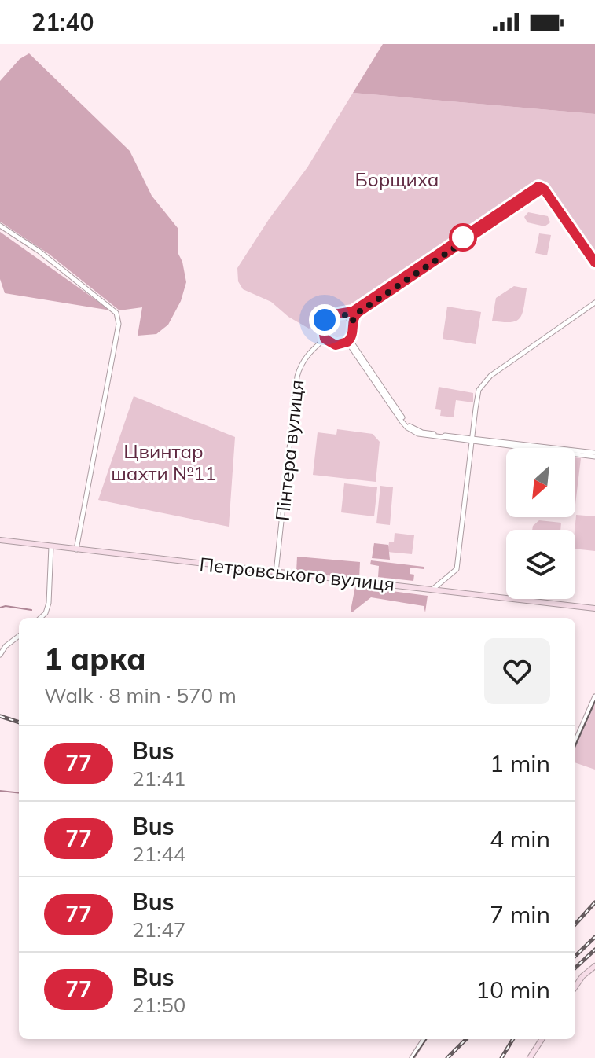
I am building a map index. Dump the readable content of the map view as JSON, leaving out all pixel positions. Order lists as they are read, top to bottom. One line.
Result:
{"streets":{"main road":["Петровського вулиця"],"street":["Пінтера вулиця"]},"crossings":[["Пінтера вулиця","Петровського вулиця"]],"parks":["Борщиха","Цвинтар шахти №11"],"lines":["bus line 77"],"north":"bottom left","page":{"status":"21:40","heading":["1 арка","Walk · 8 min · 570 m"],"list":[{"mark":"77","name":"Bus","note":"21:41","value":"1 min"},{"mark":"77","name":"Bus","note":"21:44","value":"4 min"},{"mark":"77","name":"Bus","note":"21:47","value":"7 min"},{"mark":"77","name":"Bus","note":"21:50","value":"10 min"}]}}
